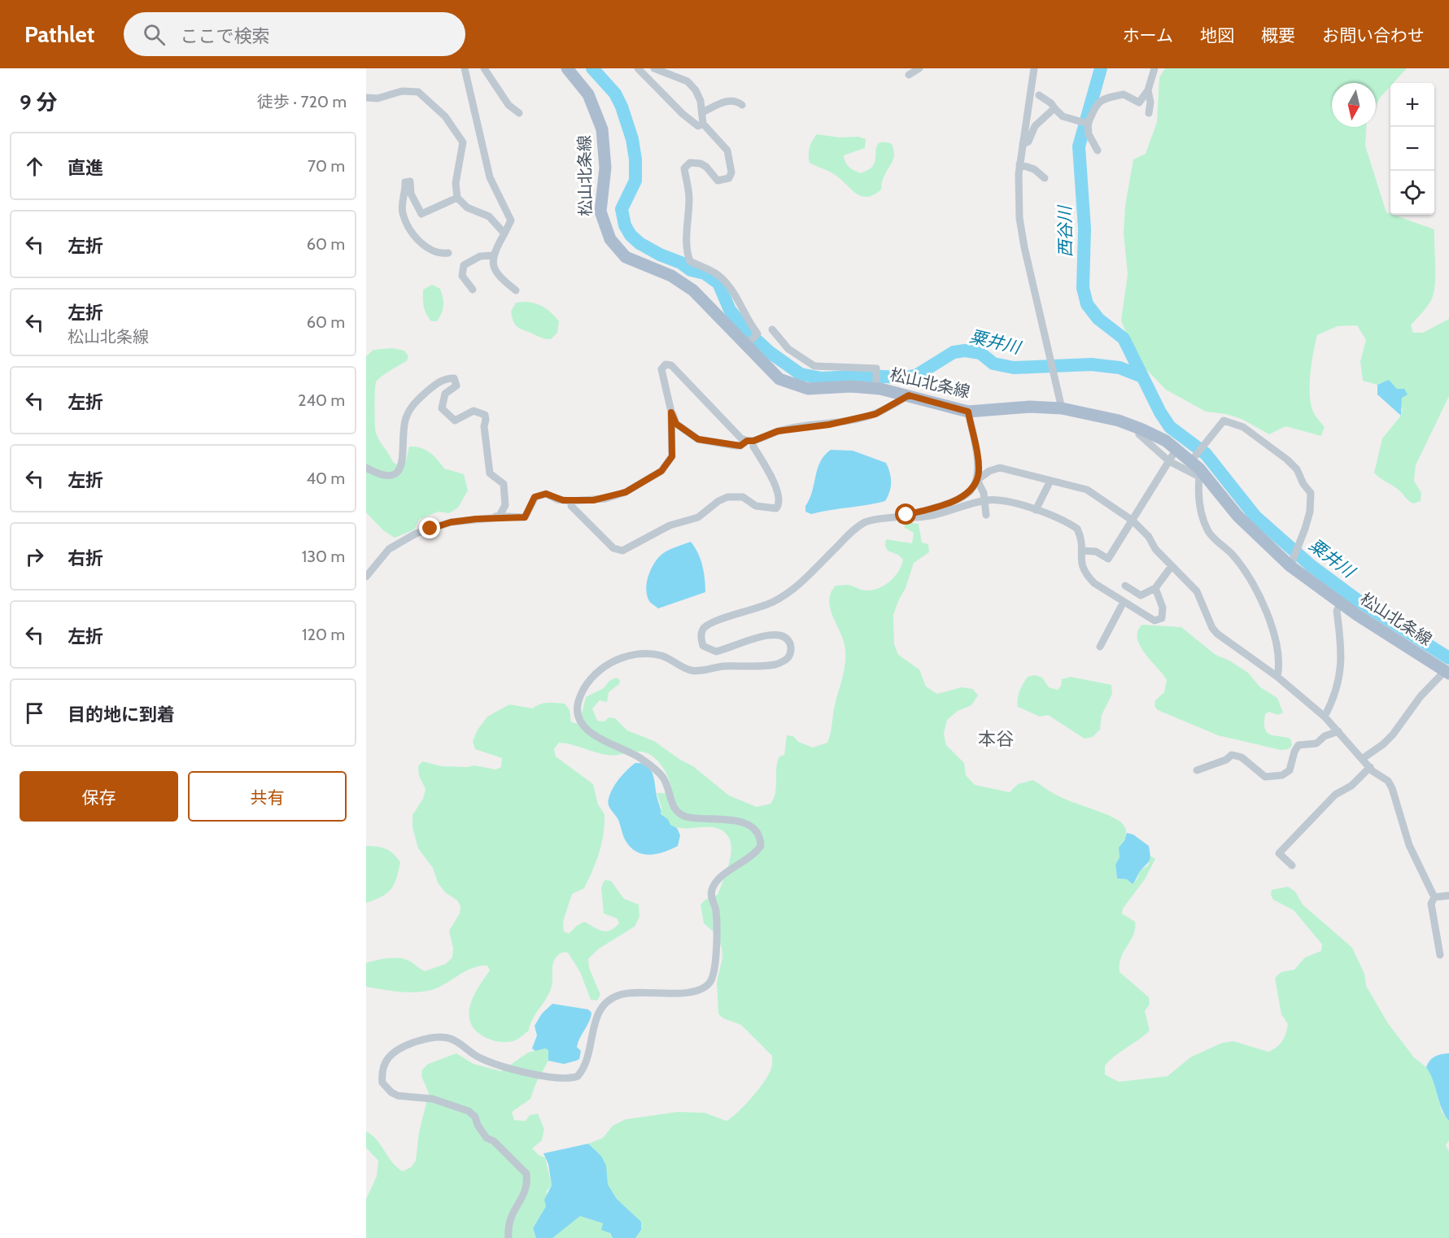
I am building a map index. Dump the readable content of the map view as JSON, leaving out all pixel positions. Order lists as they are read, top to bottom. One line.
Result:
{"streets":{"main road":["松山北条線"]},"districts":["本谷"],"water":["西谷川","粟井川"],"north":"bottom","page":{"header":"Pathlet","search":"ここで検索","nav":["ホーム","地図","概要","お問い合わせ"],"heading":["9 分","徒歩 · 720 m"],"map_buttons":["+","−"],"list":[["直進","70 m"],["左折","60 m"],["左折","松山北条線","60 m"],["左折","240 m"],["左折","40 m"],["右折","130 m"],["左折","120 m"],"目的地に到着"],"buttons":["保存","共有"]}}
